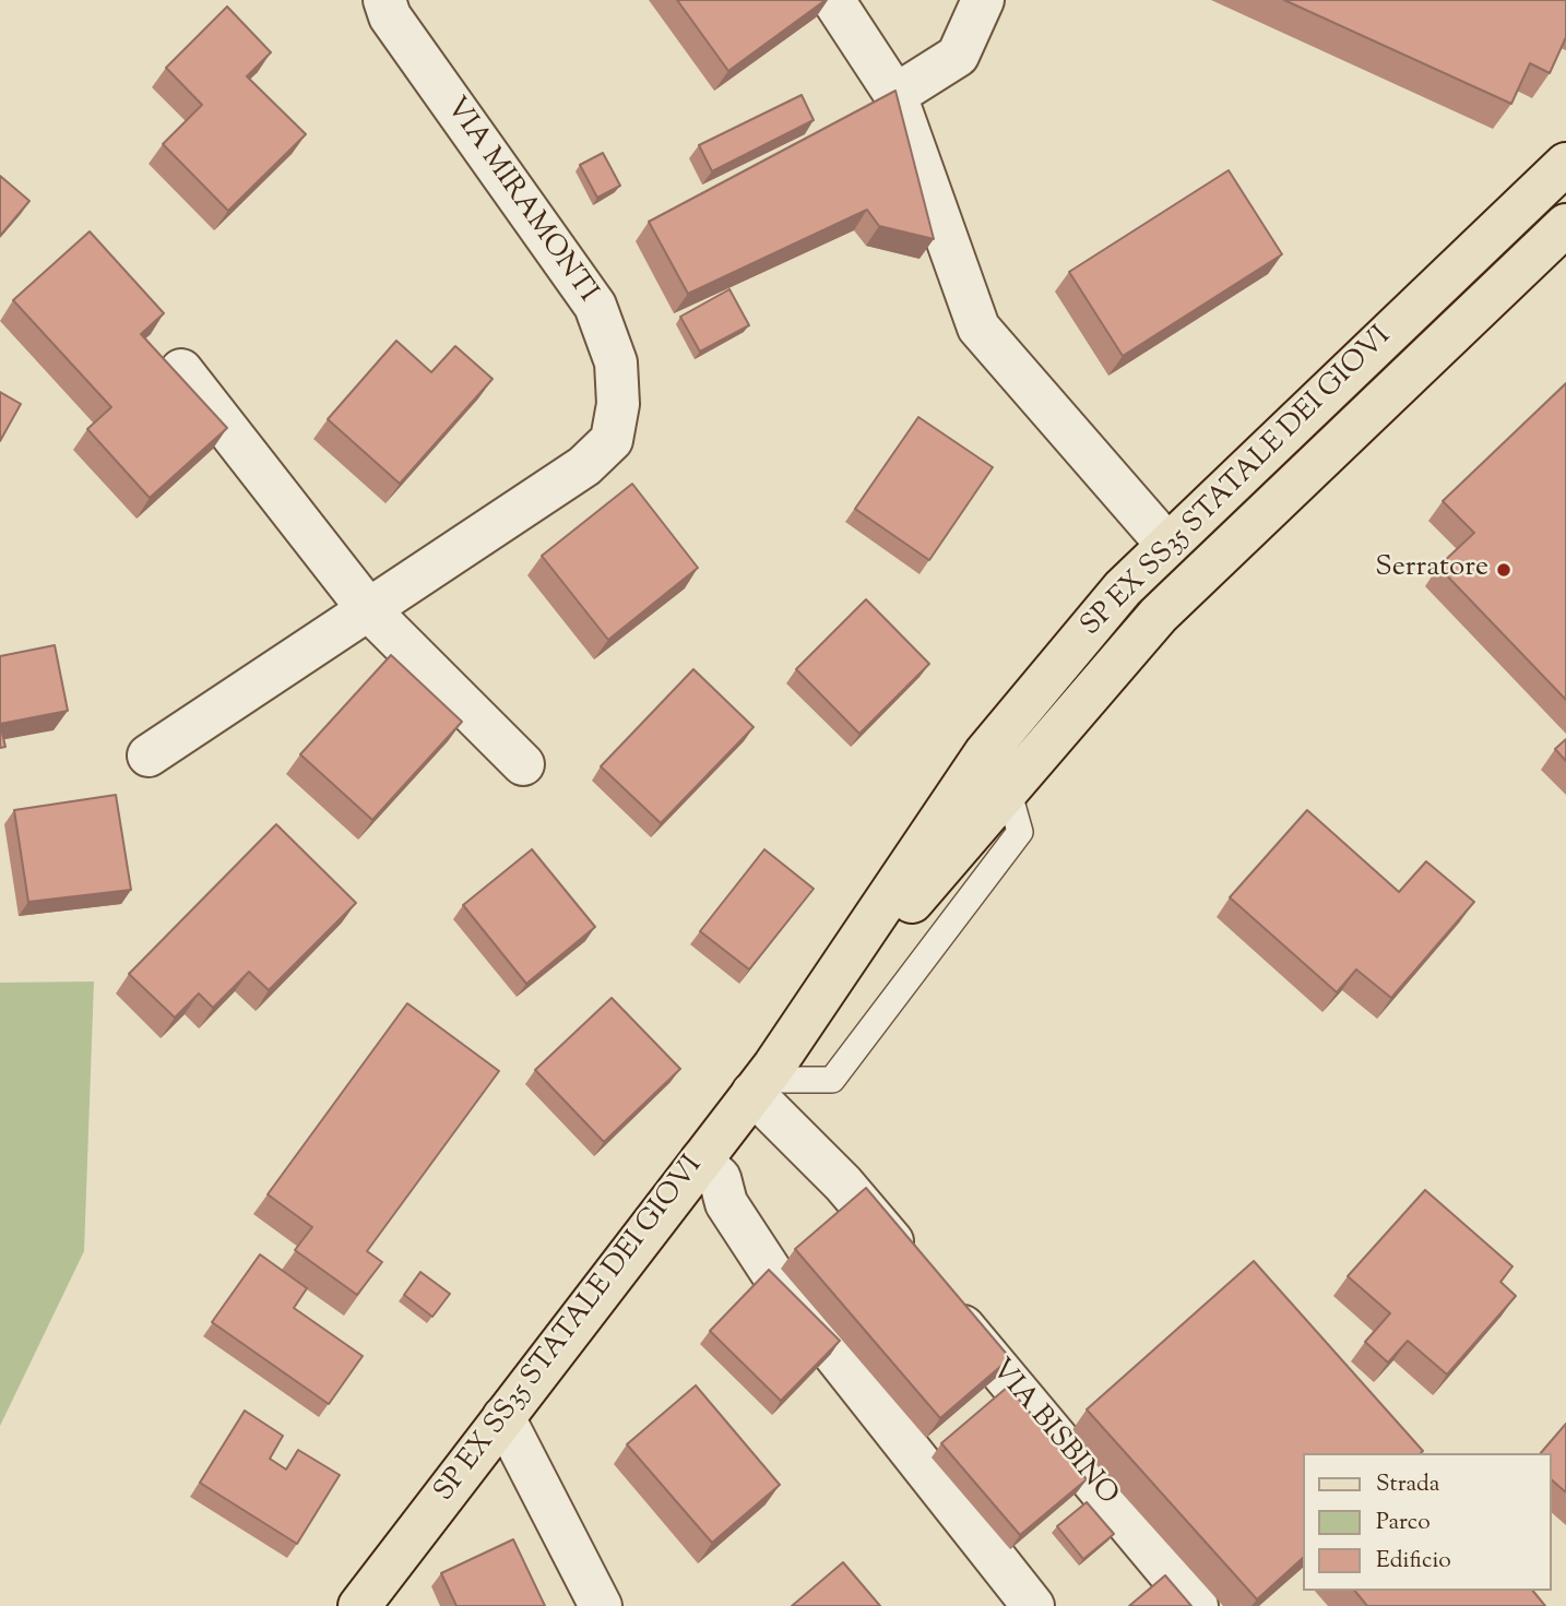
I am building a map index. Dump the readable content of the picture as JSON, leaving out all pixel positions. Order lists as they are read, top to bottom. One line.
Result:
{"streets":{"main road":["SP EX SS35 STATALE DEI GIOVI"],"street":["VIA MIRAMONTI","VIA BISBINO"]},"crossings":[["SP EX SS35 STATALE DEI GIOVI","VIA BISBINO"]],"places":["Serratore"],"legend":["Strada","Parco","Edificio"]}
